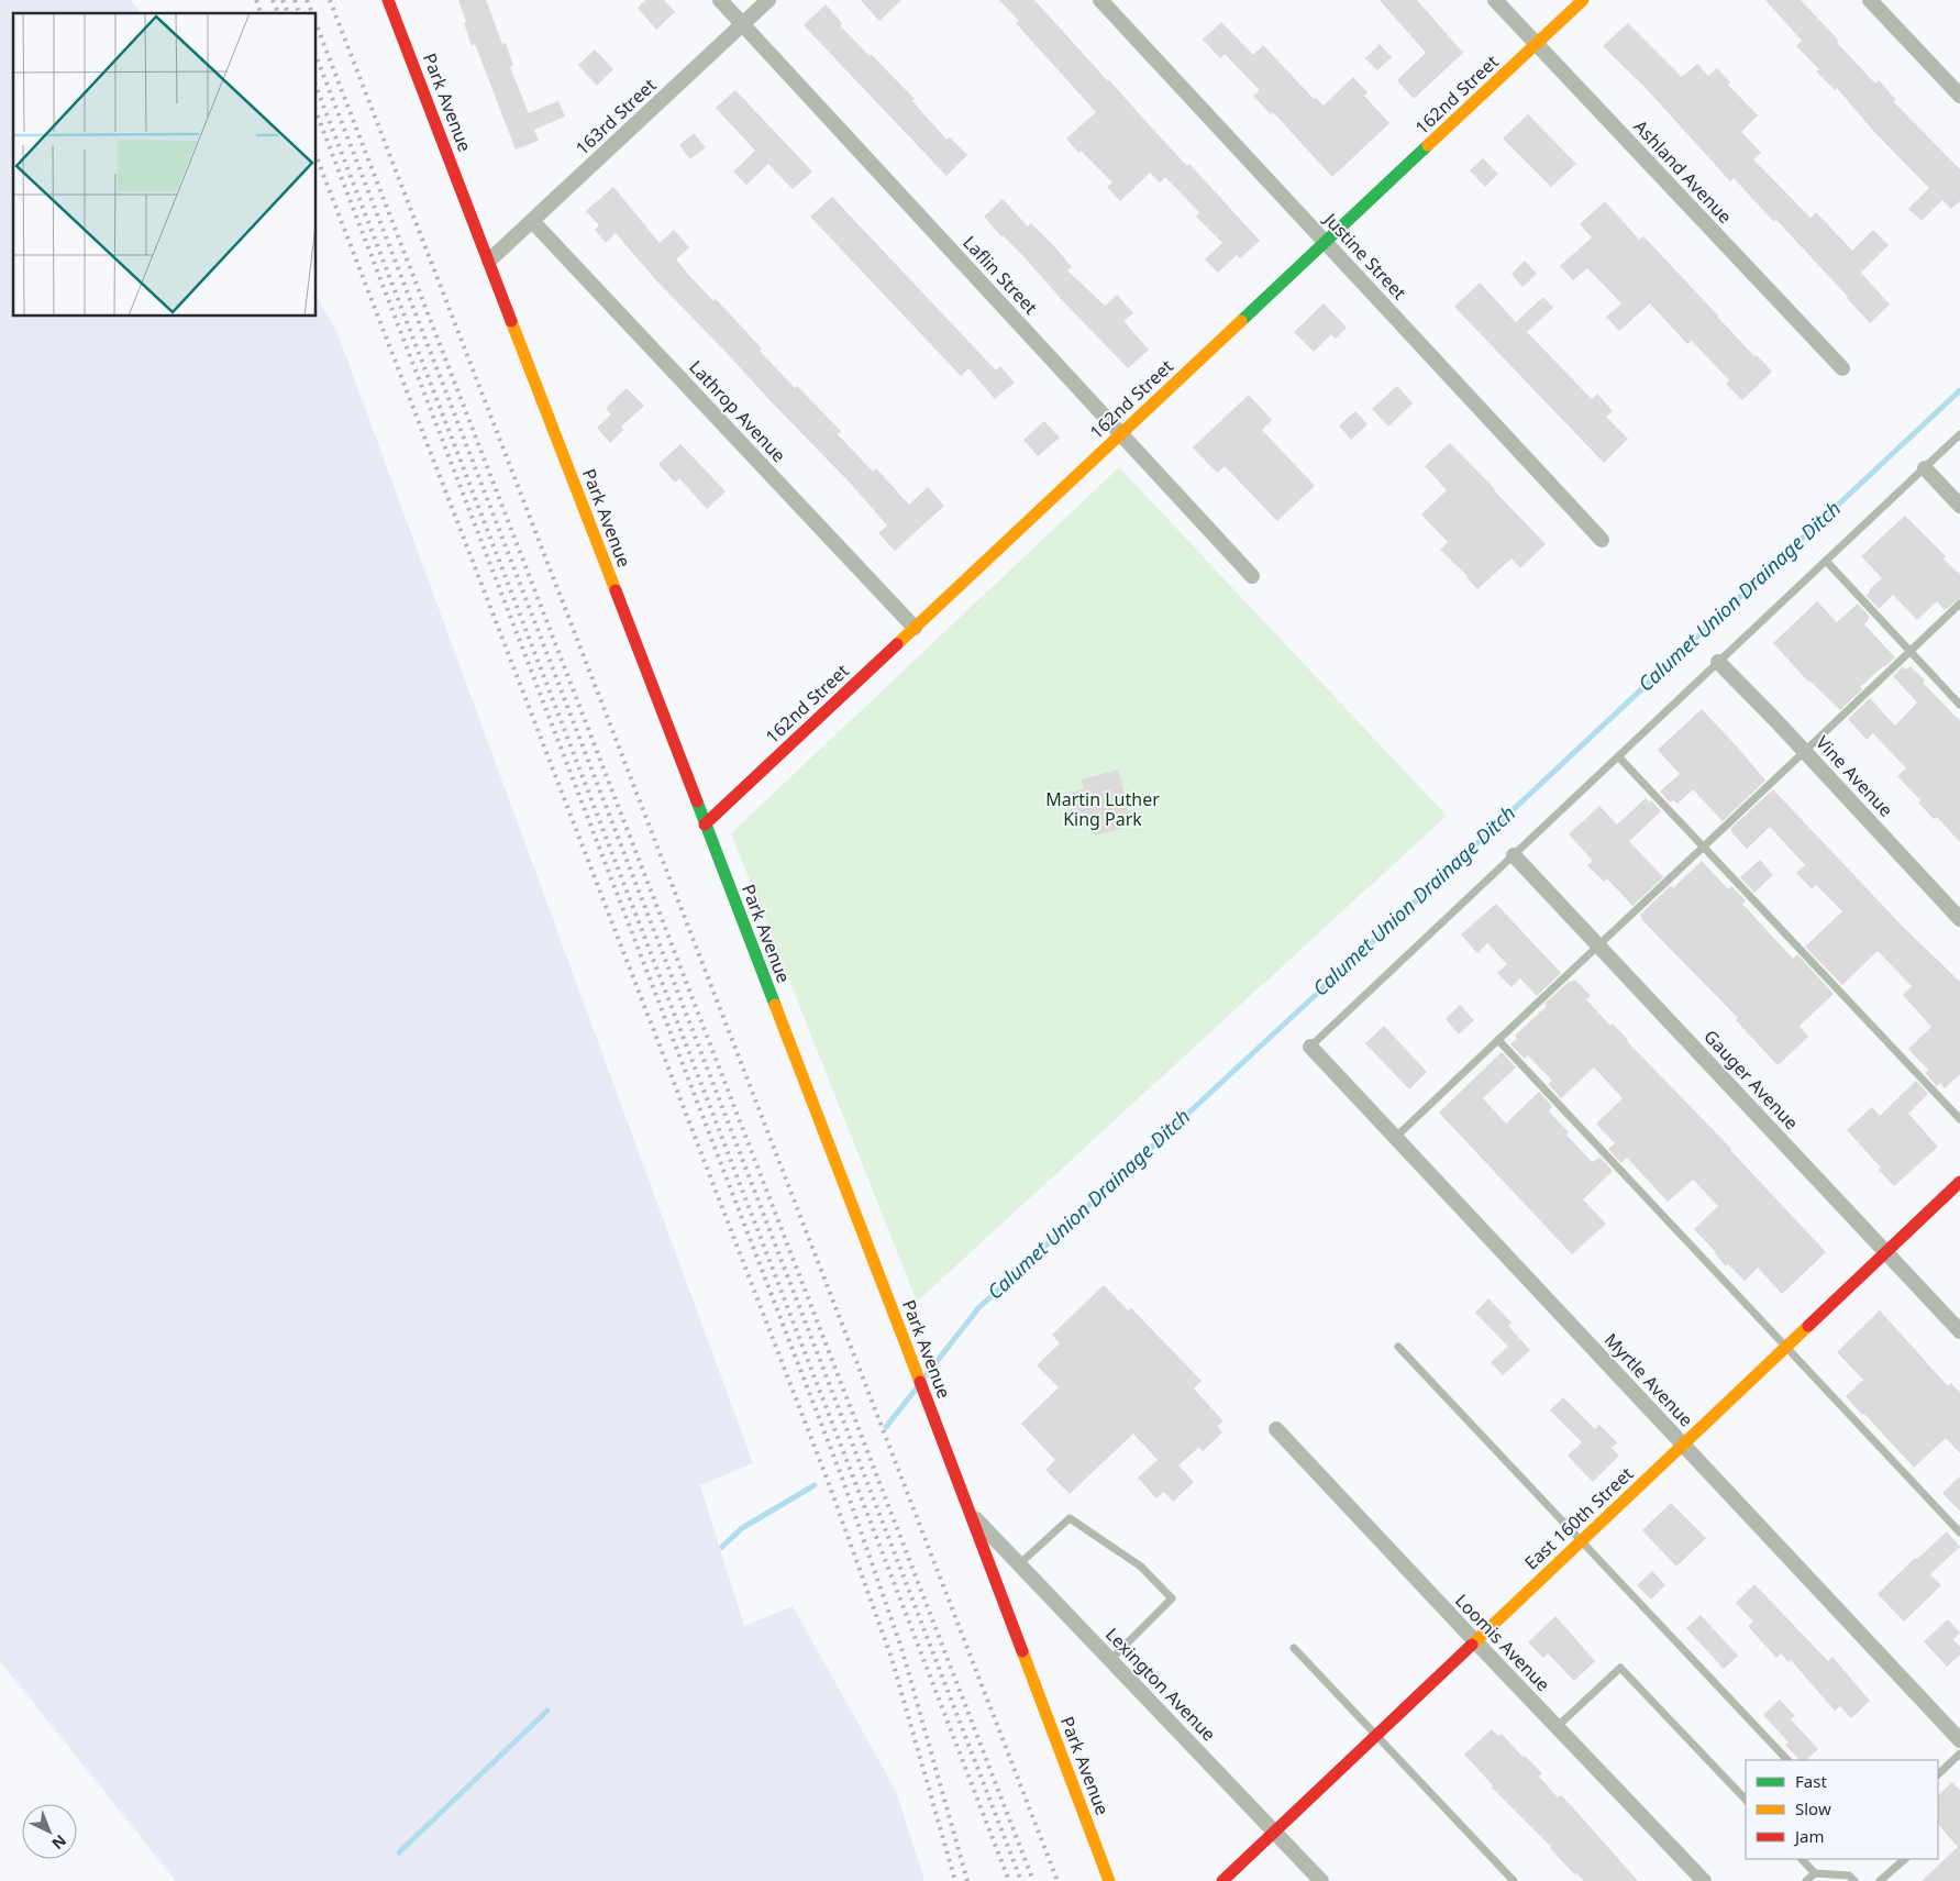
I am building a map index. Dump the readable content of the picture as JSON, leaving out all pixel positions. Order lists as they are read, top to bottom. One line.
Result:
{"streets":{"street":["162nd Street","Park Avenue","163rd Street","Ashland Avenue","Justine Street","Laflin Street","Lathrop Avenue","Vine Avenue","Gauger Avenue","Myrtle Avenue","East 160th Street","Loomis Avenue","Lexington Avenue"]},"crossings":[["162nd Street","Park Avenue"],["162nd Street","Ashland Avenue"],["162nd Street","Justine Street"],["162nd Street","Laflin Street"],["162nd Street","Lathrop Avenue"],["Park Avenue","163rd Street"],["Park Avenue","Lexington Avenue"],["163rd Street","Laflin Street"],["163rd Street","Lathrop Avenue"],["Gauger Avenue","East 160th Street"],["Myrtle Avenue","East 160th Street"],["East 160th Street","Loomis Avenue"],["East 160th Street","Lexington Avenue"]],"water":["Calumet Union Drainage Ditch"],"parks":["Martin Luther King Park"],"legend":["Fast","Slow","Jam"],"north":"bottom right"}
